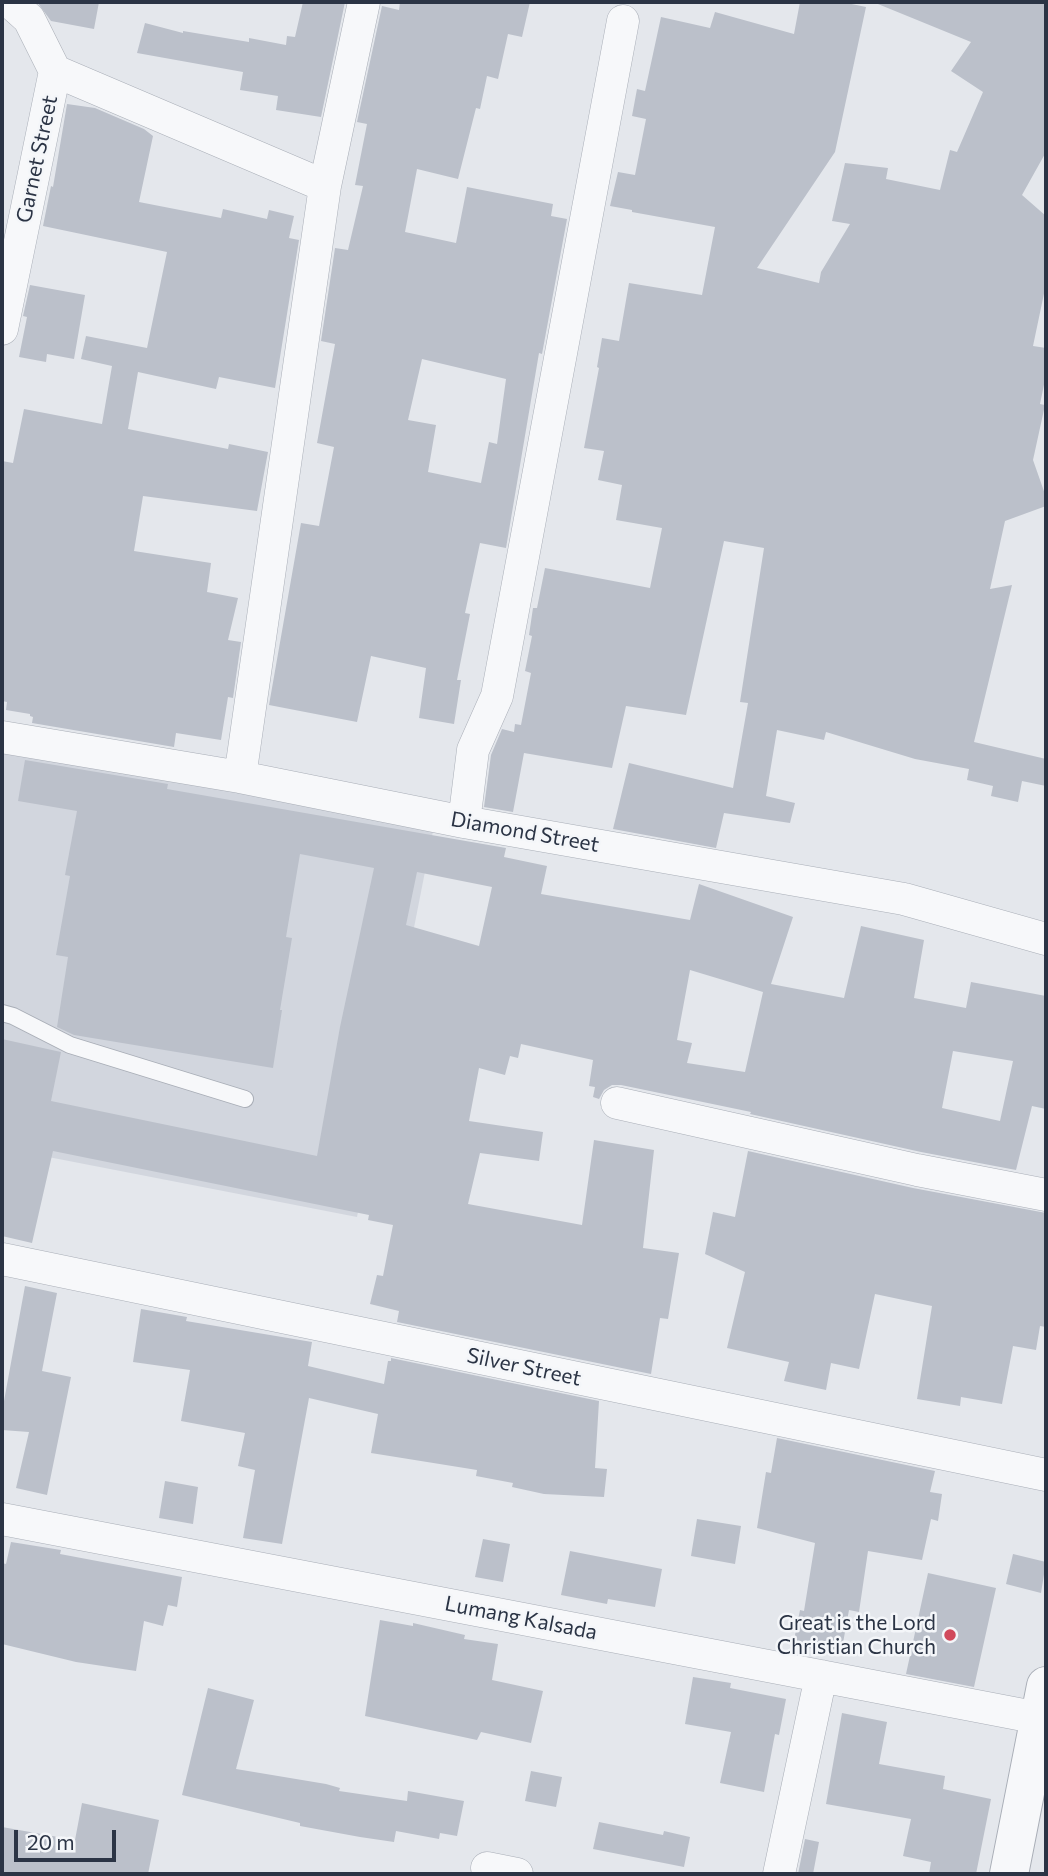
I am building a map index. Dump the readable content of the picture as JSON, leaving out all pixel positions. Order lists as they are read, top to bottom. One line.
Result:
{"streets":{"street":["Garnet Street","Diamond Street","Silver Street","Lumang Kalsada"]},"places":["Great is the Lord Christian Church"],"scale_bar":"20 m"}
